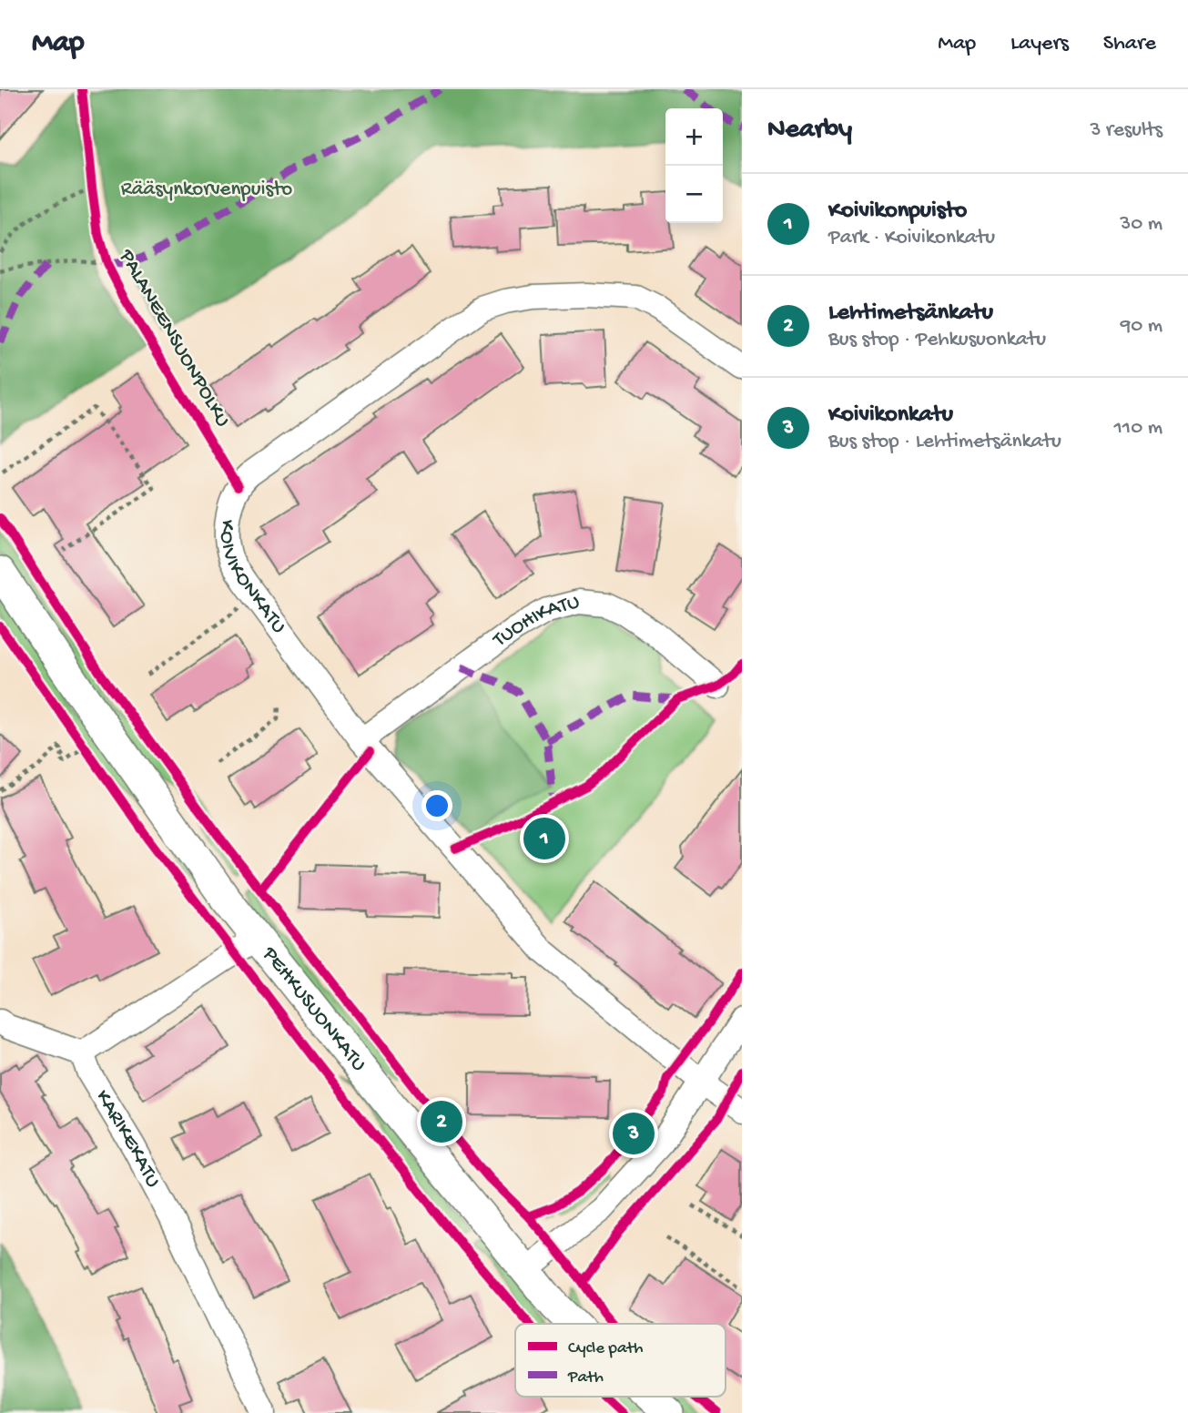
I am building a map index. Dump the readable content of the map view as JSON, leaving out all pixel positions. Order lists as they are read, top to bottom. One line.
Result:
{"streets":{"main road":["PEHKUSUONKATU"],"street":["KOIVIKONKATU","TUOHIKATU","KARIKEKATU"],"cycle path":["PALANEENSUONPOLKU"]},"crossings":[["KOIVIKONKATU","TUOHIKATU"]],"parks":["Rääsynkorvenpuisto"],"legend":["Cycle path","Path"],"page":{"header":"Map","nav":["Map","Layers","Share"],"heading":["Nearby","3 results"],"map_buttons":["+","−"],"list":[{"mark":"1","name":"Koivikonpuisto","note":"Park · Koivikonkatu","value":"30 m"},{"mark":"2","name":"Lehtimetsänkatu","note":"Bus stop · Pehkusuonkatu","value":"90 m"},{"mark":"3","name":"Koivikonkatu","note":"Bus stop · Lehtimetsänkatu","value":"110 m"}],"pins":["1","2","3"]}}
